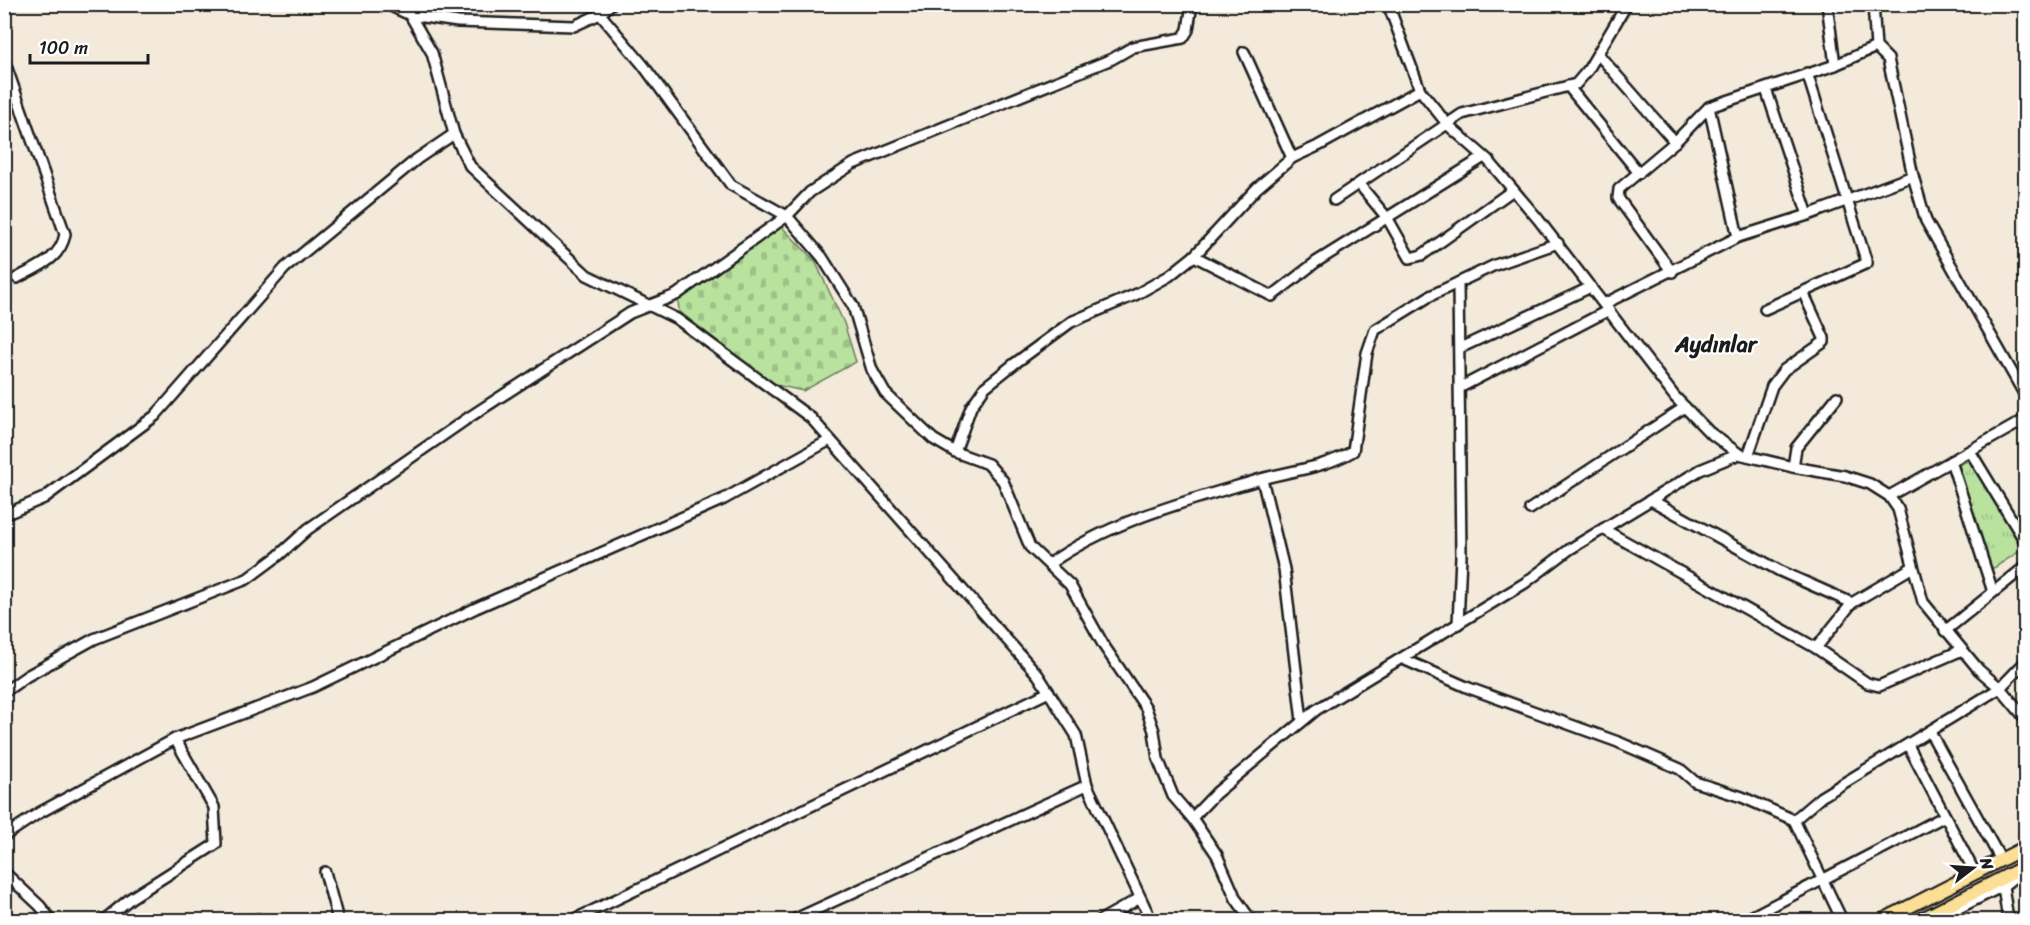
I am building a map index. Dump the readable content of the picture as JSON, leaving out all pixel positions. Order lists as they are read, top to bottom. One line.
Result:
{"districts":["Aydınlar"],"scale_bar":"100 m","north":"right"}
